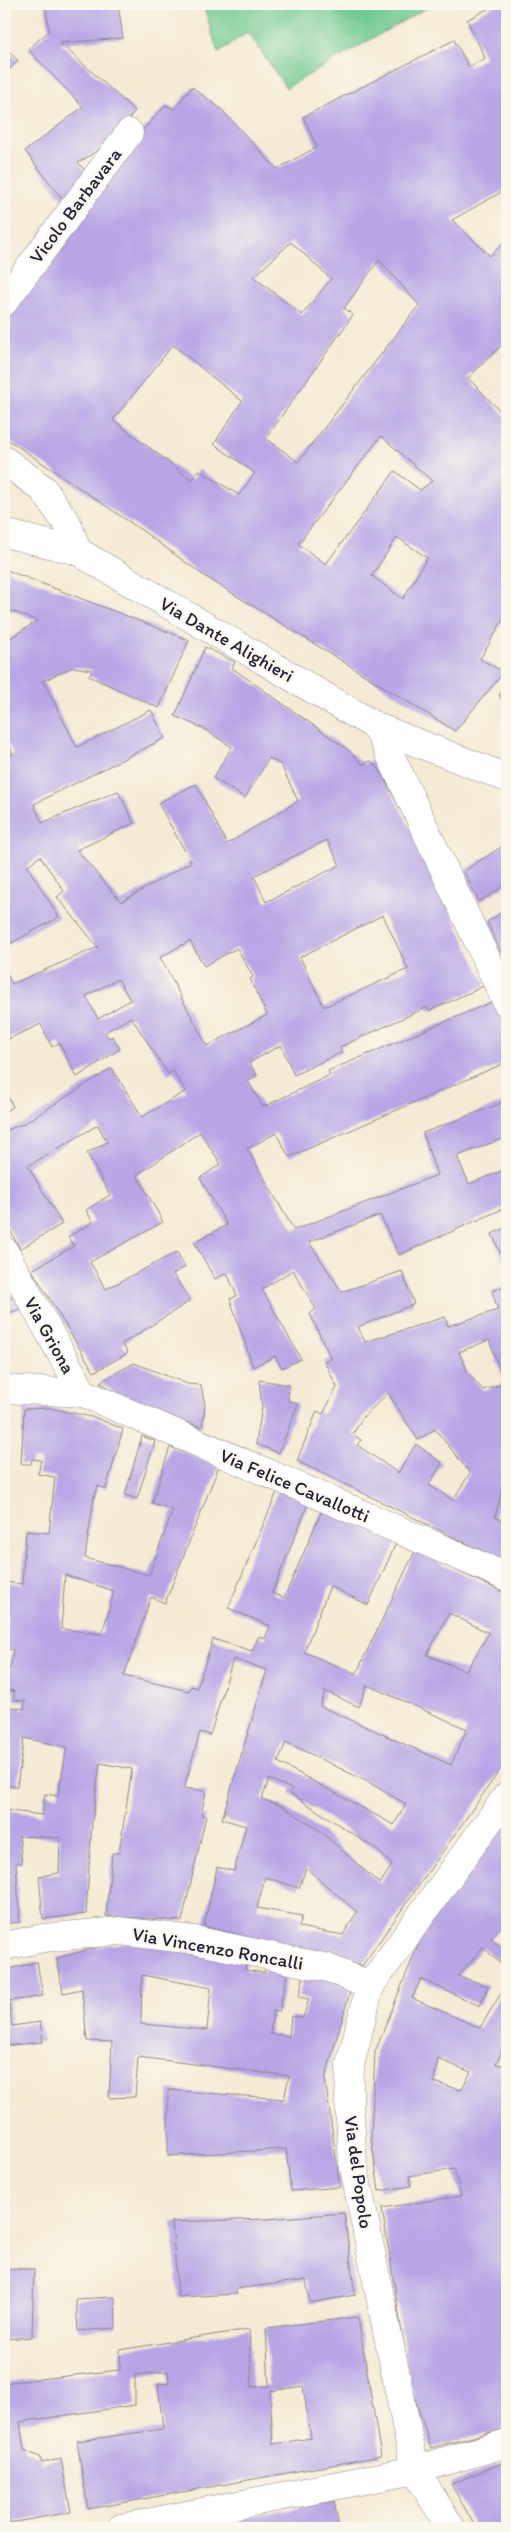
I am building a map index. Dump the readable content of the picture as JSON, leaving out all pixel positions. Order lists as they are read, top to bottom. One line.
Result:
{"streets":{"street":["Vicolo Barbavara","Via Dante Alighieri","Via Griona","Via Felice Cavallotti","Via Vincenzo Roncalli","Via del Popolo"]},"crossings":[["Via Griona","Via Felice Cavallotti"],["Via Vincenzo Roncalli","Via del Popolo"]]}
